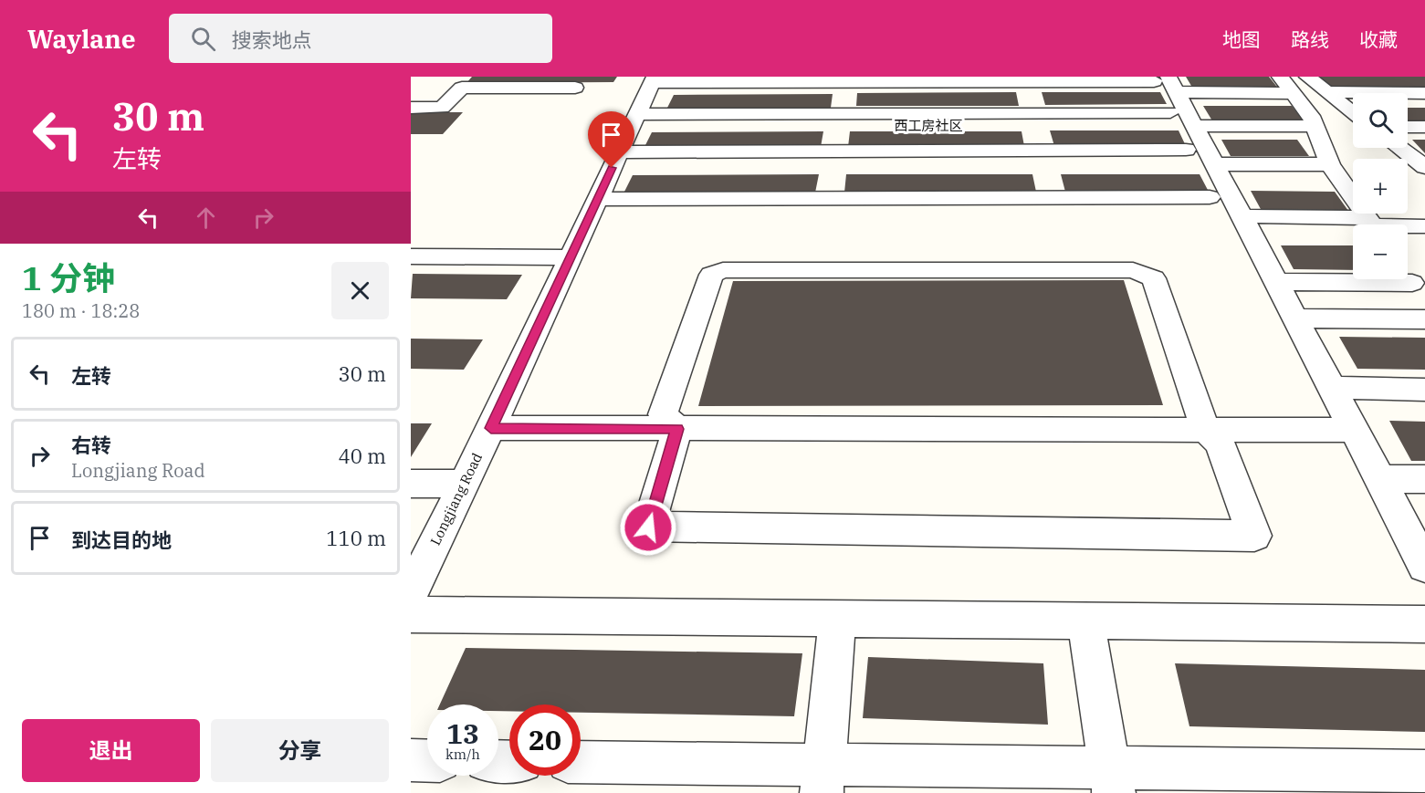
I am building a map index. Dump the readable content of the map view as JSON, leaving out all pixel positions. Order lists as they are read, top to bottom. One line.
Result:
{"streets":{"street":["Longjiang Road"]},"districts":["西工房社区"],"page":{"header":"Waylane","search":"搜索地点","nav":["地图","路线","收藏"],"turn":["30 m","左转"],"map_buttons":["+","−"],"heading":["1 分钟","180 m · 18:28"],"list":[{"name":"左转","value":"30 m"},{"name":"右转","note":"Longjiang Road","value":"40 m"},{"name":"到达目的地","value":"110 m"}],"speed":"13 km/h","limit":"20","buttons":["退出","分享"]}}
